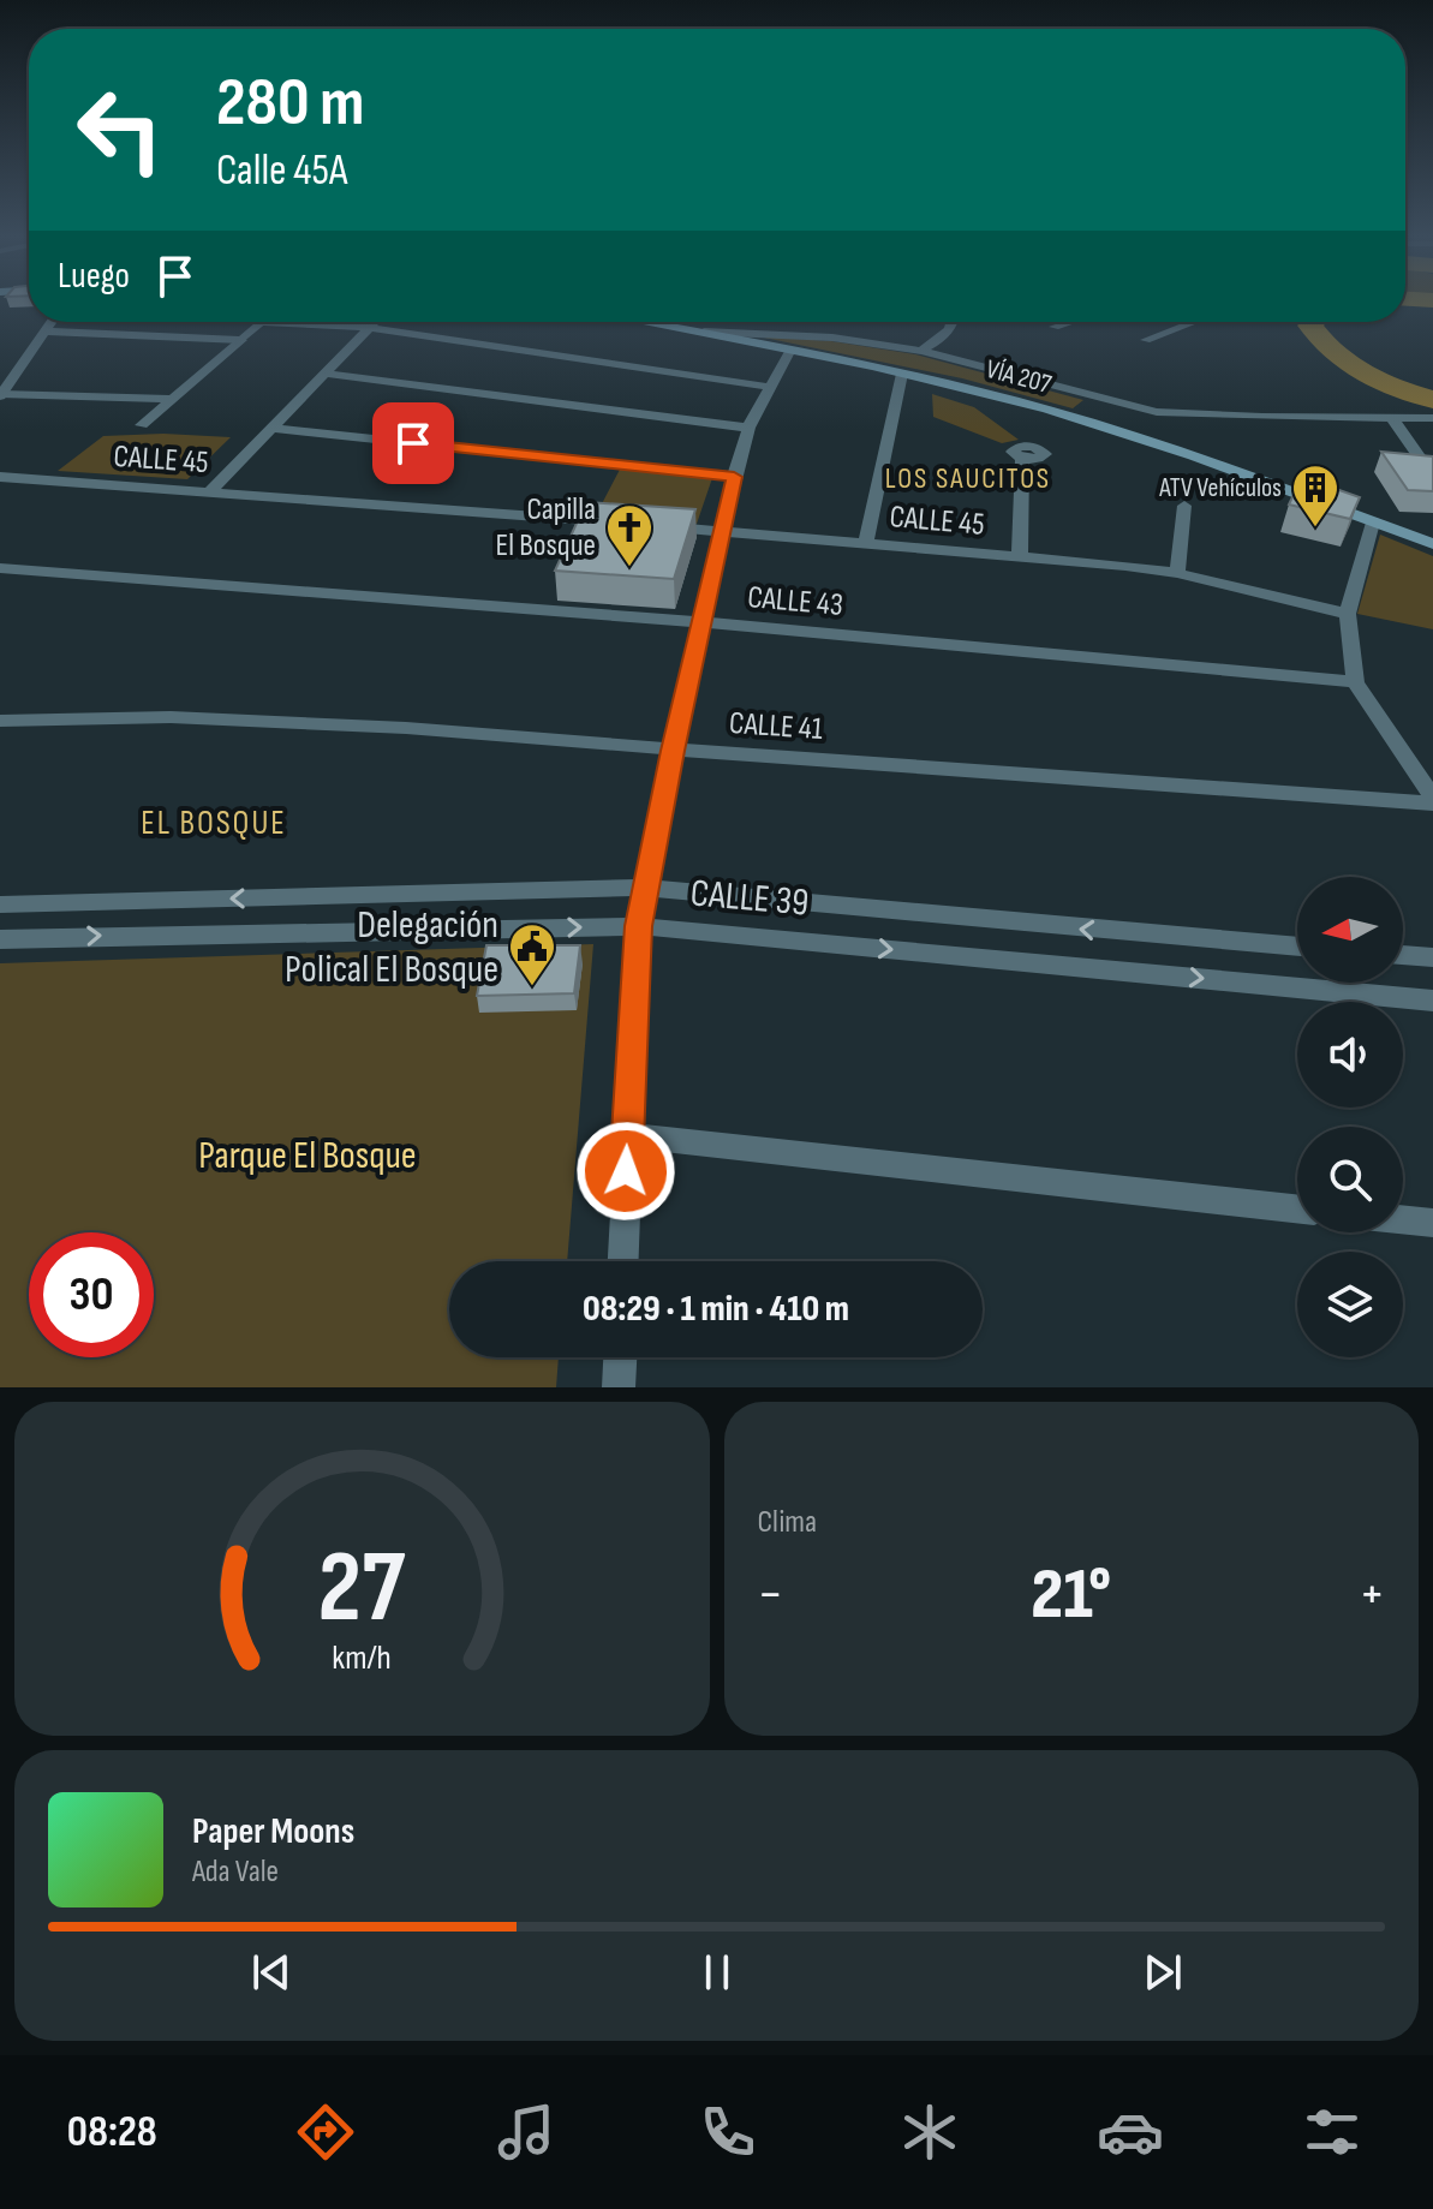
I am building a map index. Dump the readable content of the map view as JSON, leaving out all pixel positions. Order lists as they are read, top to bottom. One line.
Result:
{"streets":{"main road":["VÍA 207"],"street":["CALLE 45","CALLE 43","CALLE 41","CALLE 39"]},"districts":["LOS SAUCITOS","EL BOSQUE"],"parks":["Parque El Bosque"],"places":{"building":["ATV Vehículos"],"church":["Capilla El Bosque"],"public building":["Delegación Polical El Bosque"]},"north":"left","page":{"turn":["280 m","Calle 45A"],"then":"Luego","limit":"30","trip":"08:29 · 1 min · 410 m","tile":"Clima","heat":["−","21°","+"],"song":["Paper Moons","Ada Vale"],"tabs":"08:28","gauge":["27","km/h"]}}
